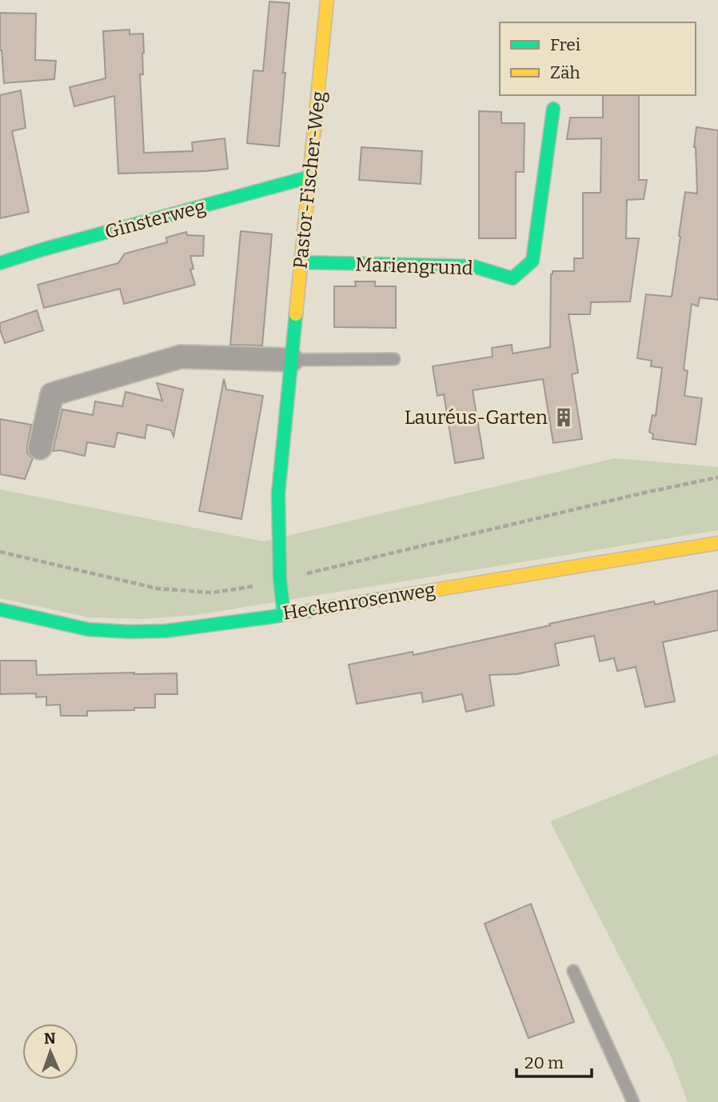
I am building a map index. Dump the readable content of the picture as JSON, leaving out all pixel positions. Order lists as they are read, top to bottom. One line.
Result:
{"streets":{"street":["Pastor-Fischer-Weg","Ginsterweg","Mariengrund","Heckenrosenweg"]},"crossings":[["Pastor-Fischer-Weg","Ginsterweg"],["Pastor-Fischer-Weg","Mariengrund"],["Pastor-Fischer-Weg","Heckenrosenweg"]],"places":{"building":["Lauréus-Garten"]},"legend":["Frei","Zäh"],"scale_bar":"20 m","north":"top"}
